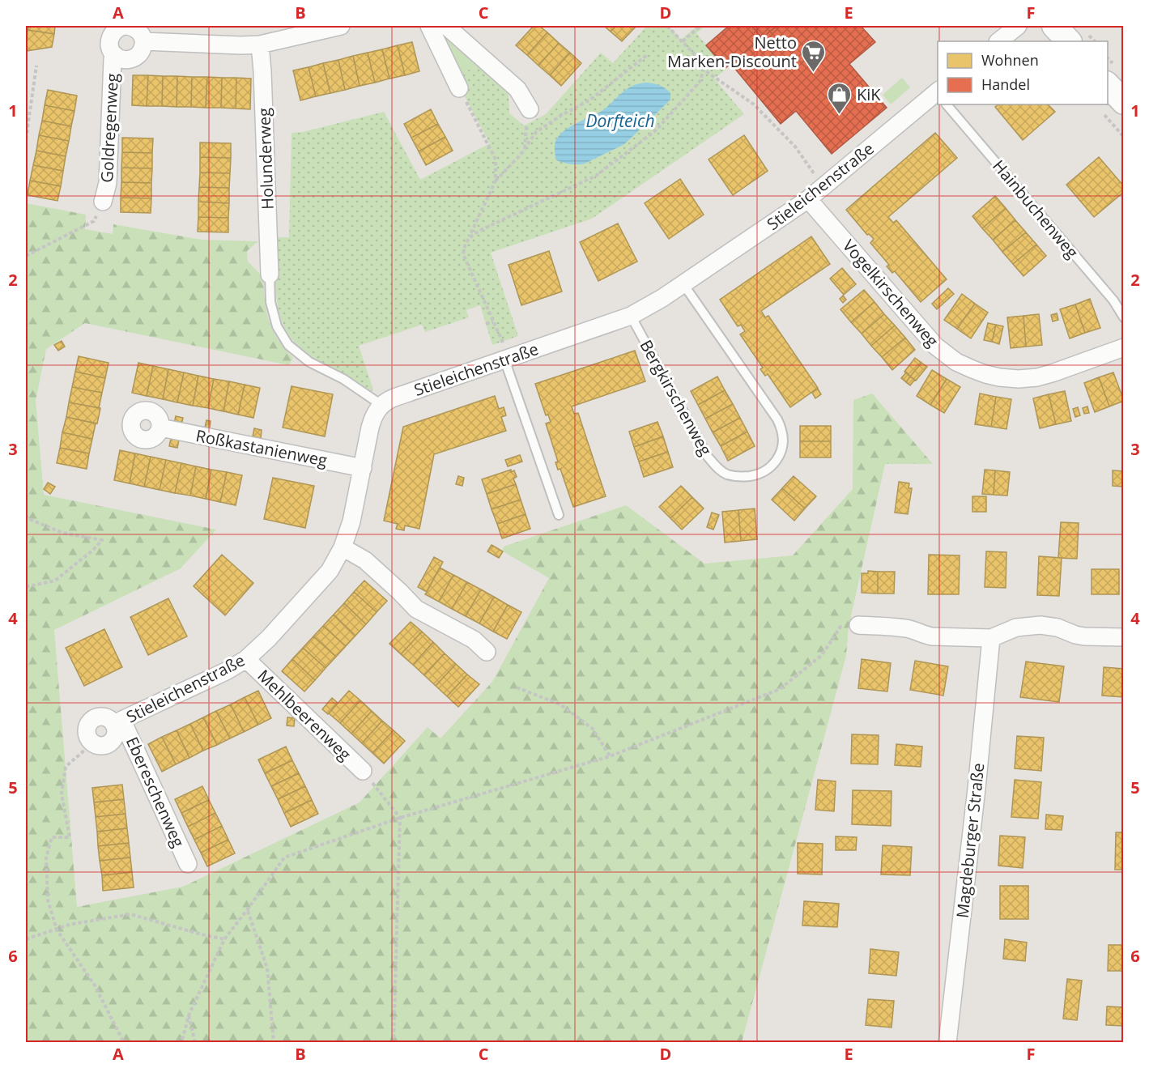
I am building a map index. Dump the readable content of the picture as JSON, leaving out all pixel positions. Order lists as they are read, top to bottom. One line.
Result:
{"streets":{"street":["Goldregenweg","Holunderweg","Stieleichenstraße","Vogelkirschenweg","Roßkastanienweg","Mehlbeerenweg","Ebereschenweg","Magdeburger Straße"],"lane":["Hainbuchenweg","Bergkirschenweg"]},"crossings":[["Stieleichenstraße","Vogelkirschenweg"],["Stieleichenstraße","Bergkirschenweg"],["Stieleichenstraße","Roßkastanienweg"],["Stieleichenstraße","Mehlbeerenweg"],["Stieleichenstraße","Ebereschenweg"]],"water":["Dorfteich"],"places":{"supermarket":["Netto Marken-Discount"],"shop":["KiK"]},"legend":["Wohnen","Handel"],"grid":{"columns":["A","B","C","D","E","F"],"rows":["1","2","3","4","5","6"]}}
